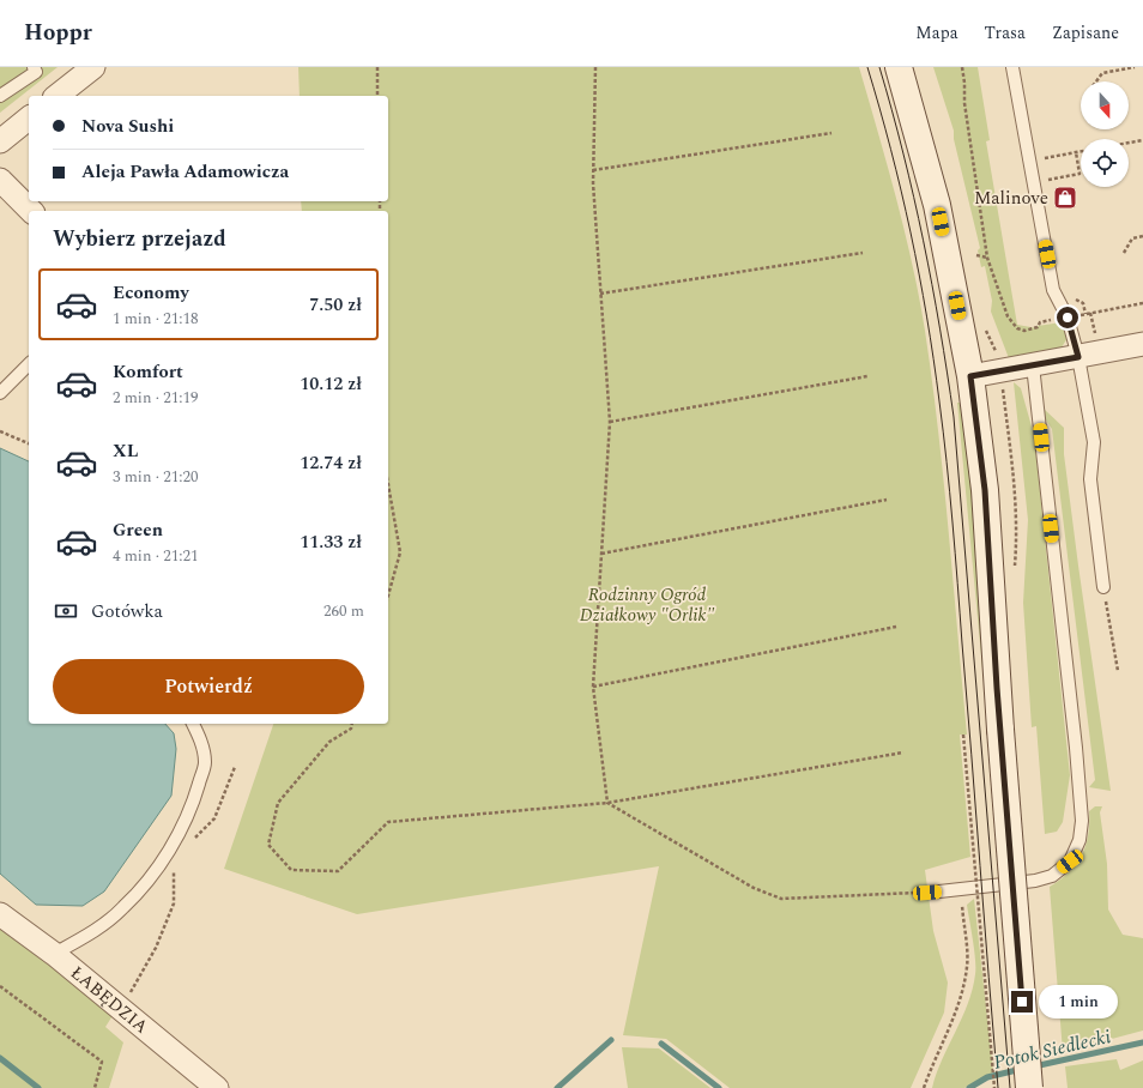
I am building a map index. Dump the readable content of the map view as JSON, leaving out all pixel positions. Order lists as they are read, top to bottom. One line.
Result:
{"streets":{"street":["ŁABĘDZIA"]},"water":["Potok Siedlecki"],"parks":["Rodzinny Ogród Działkowy \"Orlik\""],"places":{"shop":["Malinove"]},"north":"bottom","page":{"header":"Hoppr","nav":["Mapa","Trasa","Zapisane"],"banner":["Nova Sushi","Aleja Pawła Adamowicza"],"heading":"Wybierz przejazd","list":[{"name":"Economy","note":"1 min · 21:18","value":"7.50 zł"},{"name":"Komfort","note":"2 min · 21:19","value":"10.12 zł"},{"name":"XL","note":"3 min · 21:20","value":"12.74 zł"},{"name":"Green","note":"4 min · 21:21","value":"11.33 zł"}],"pay":["Gotówka","260 m"],"buttons":"Potwierdź","bubble":"1 min"}}
